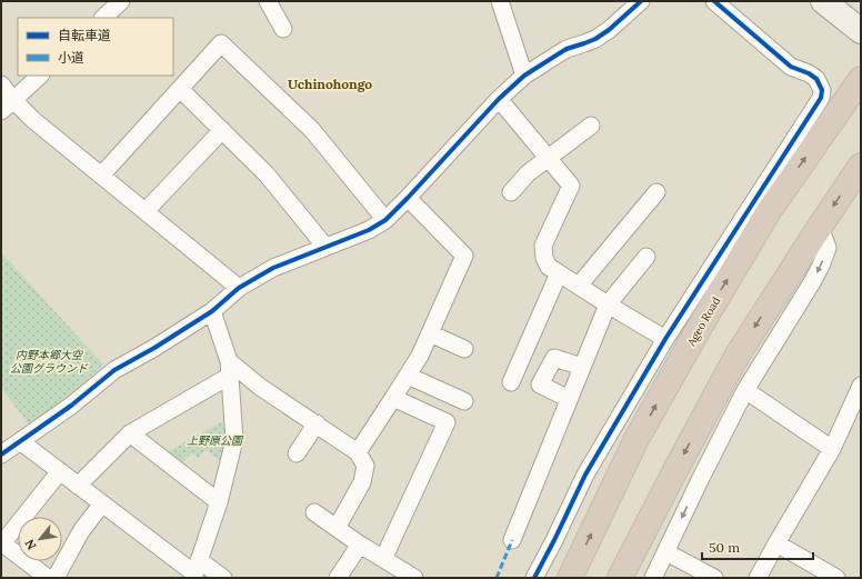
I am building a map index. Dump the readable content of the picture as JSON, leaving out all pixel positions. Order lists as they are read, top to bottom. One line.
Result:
{"streets":{"highway":["Ageo Road"]},"districts":["Uchinohongo"],"parks":["内野本郷大空 公園グラウンド","上野原公園"],"legend":["自転車道","小道"],"scale_bar":"50 m","north":"bottom left"}
